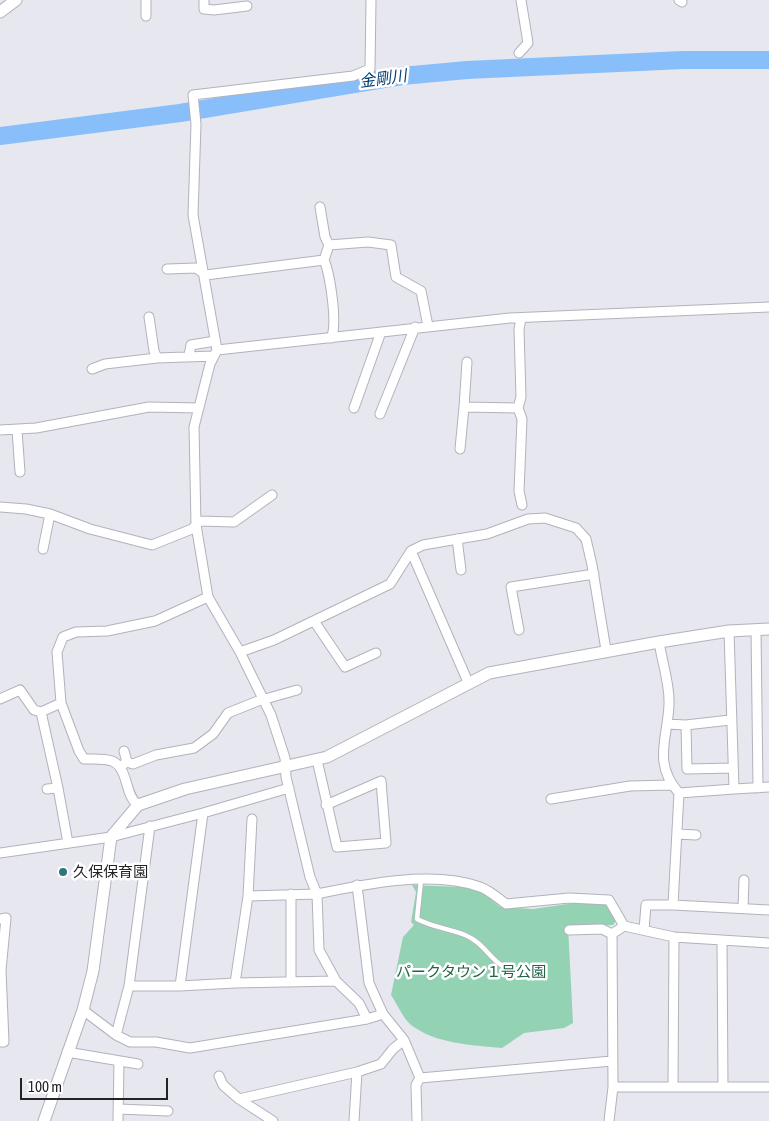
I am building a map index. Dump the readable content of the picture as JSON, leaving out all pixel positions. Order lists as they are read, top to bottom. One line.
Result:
{"water":["金剛川"],"parks":["パークタウン１号公園"],"places":["久保保育園"],"scale_bar":"100 m"}
